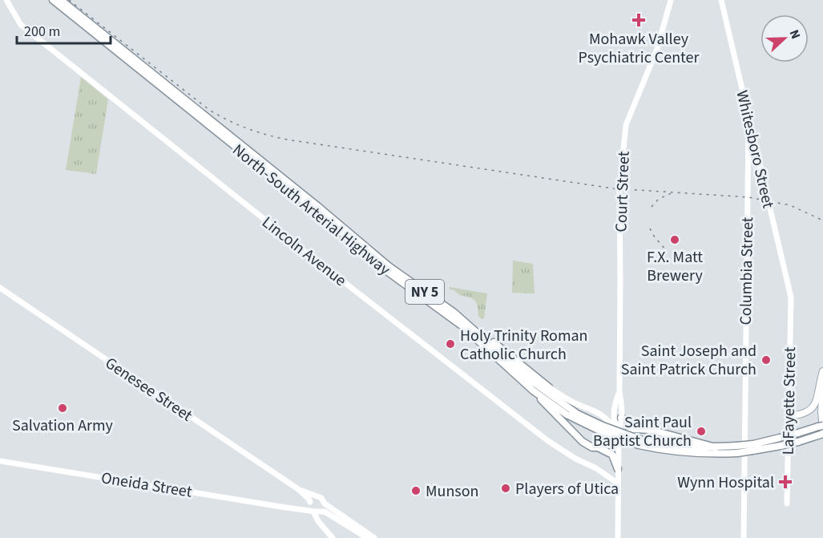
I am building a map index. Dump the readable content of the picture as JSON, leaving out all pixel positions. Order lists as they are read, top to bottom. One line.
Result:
{"streets":{"highway":["North-South Arterial Highway","NY 5"],"street":["Whitesboro Street","Court Street","Lincoln Avenue","Columbia Street","Genesee Street","LaFayette Street","Oneida Street"]},"crossings":[["Whitesboro Street","Columbia Street"],["Whitesboro Street","LaFayette Street"],["Court Street","Lincoln Avenue"],["Genesee Street","Oneida Street"]],"places":{"health":["Mohawk Valley Psychiatric Center","Wynn Hospital"],"other":["F.X. Matt Brewery","Holy Trinity Roman Catholic Church","Saint Joseph and Saint Patrick Church","Salvation Army","Saint Paul Baptist Church","Players of Utica","Munson"]},"scale_bar":"200 m","north":"right"}
